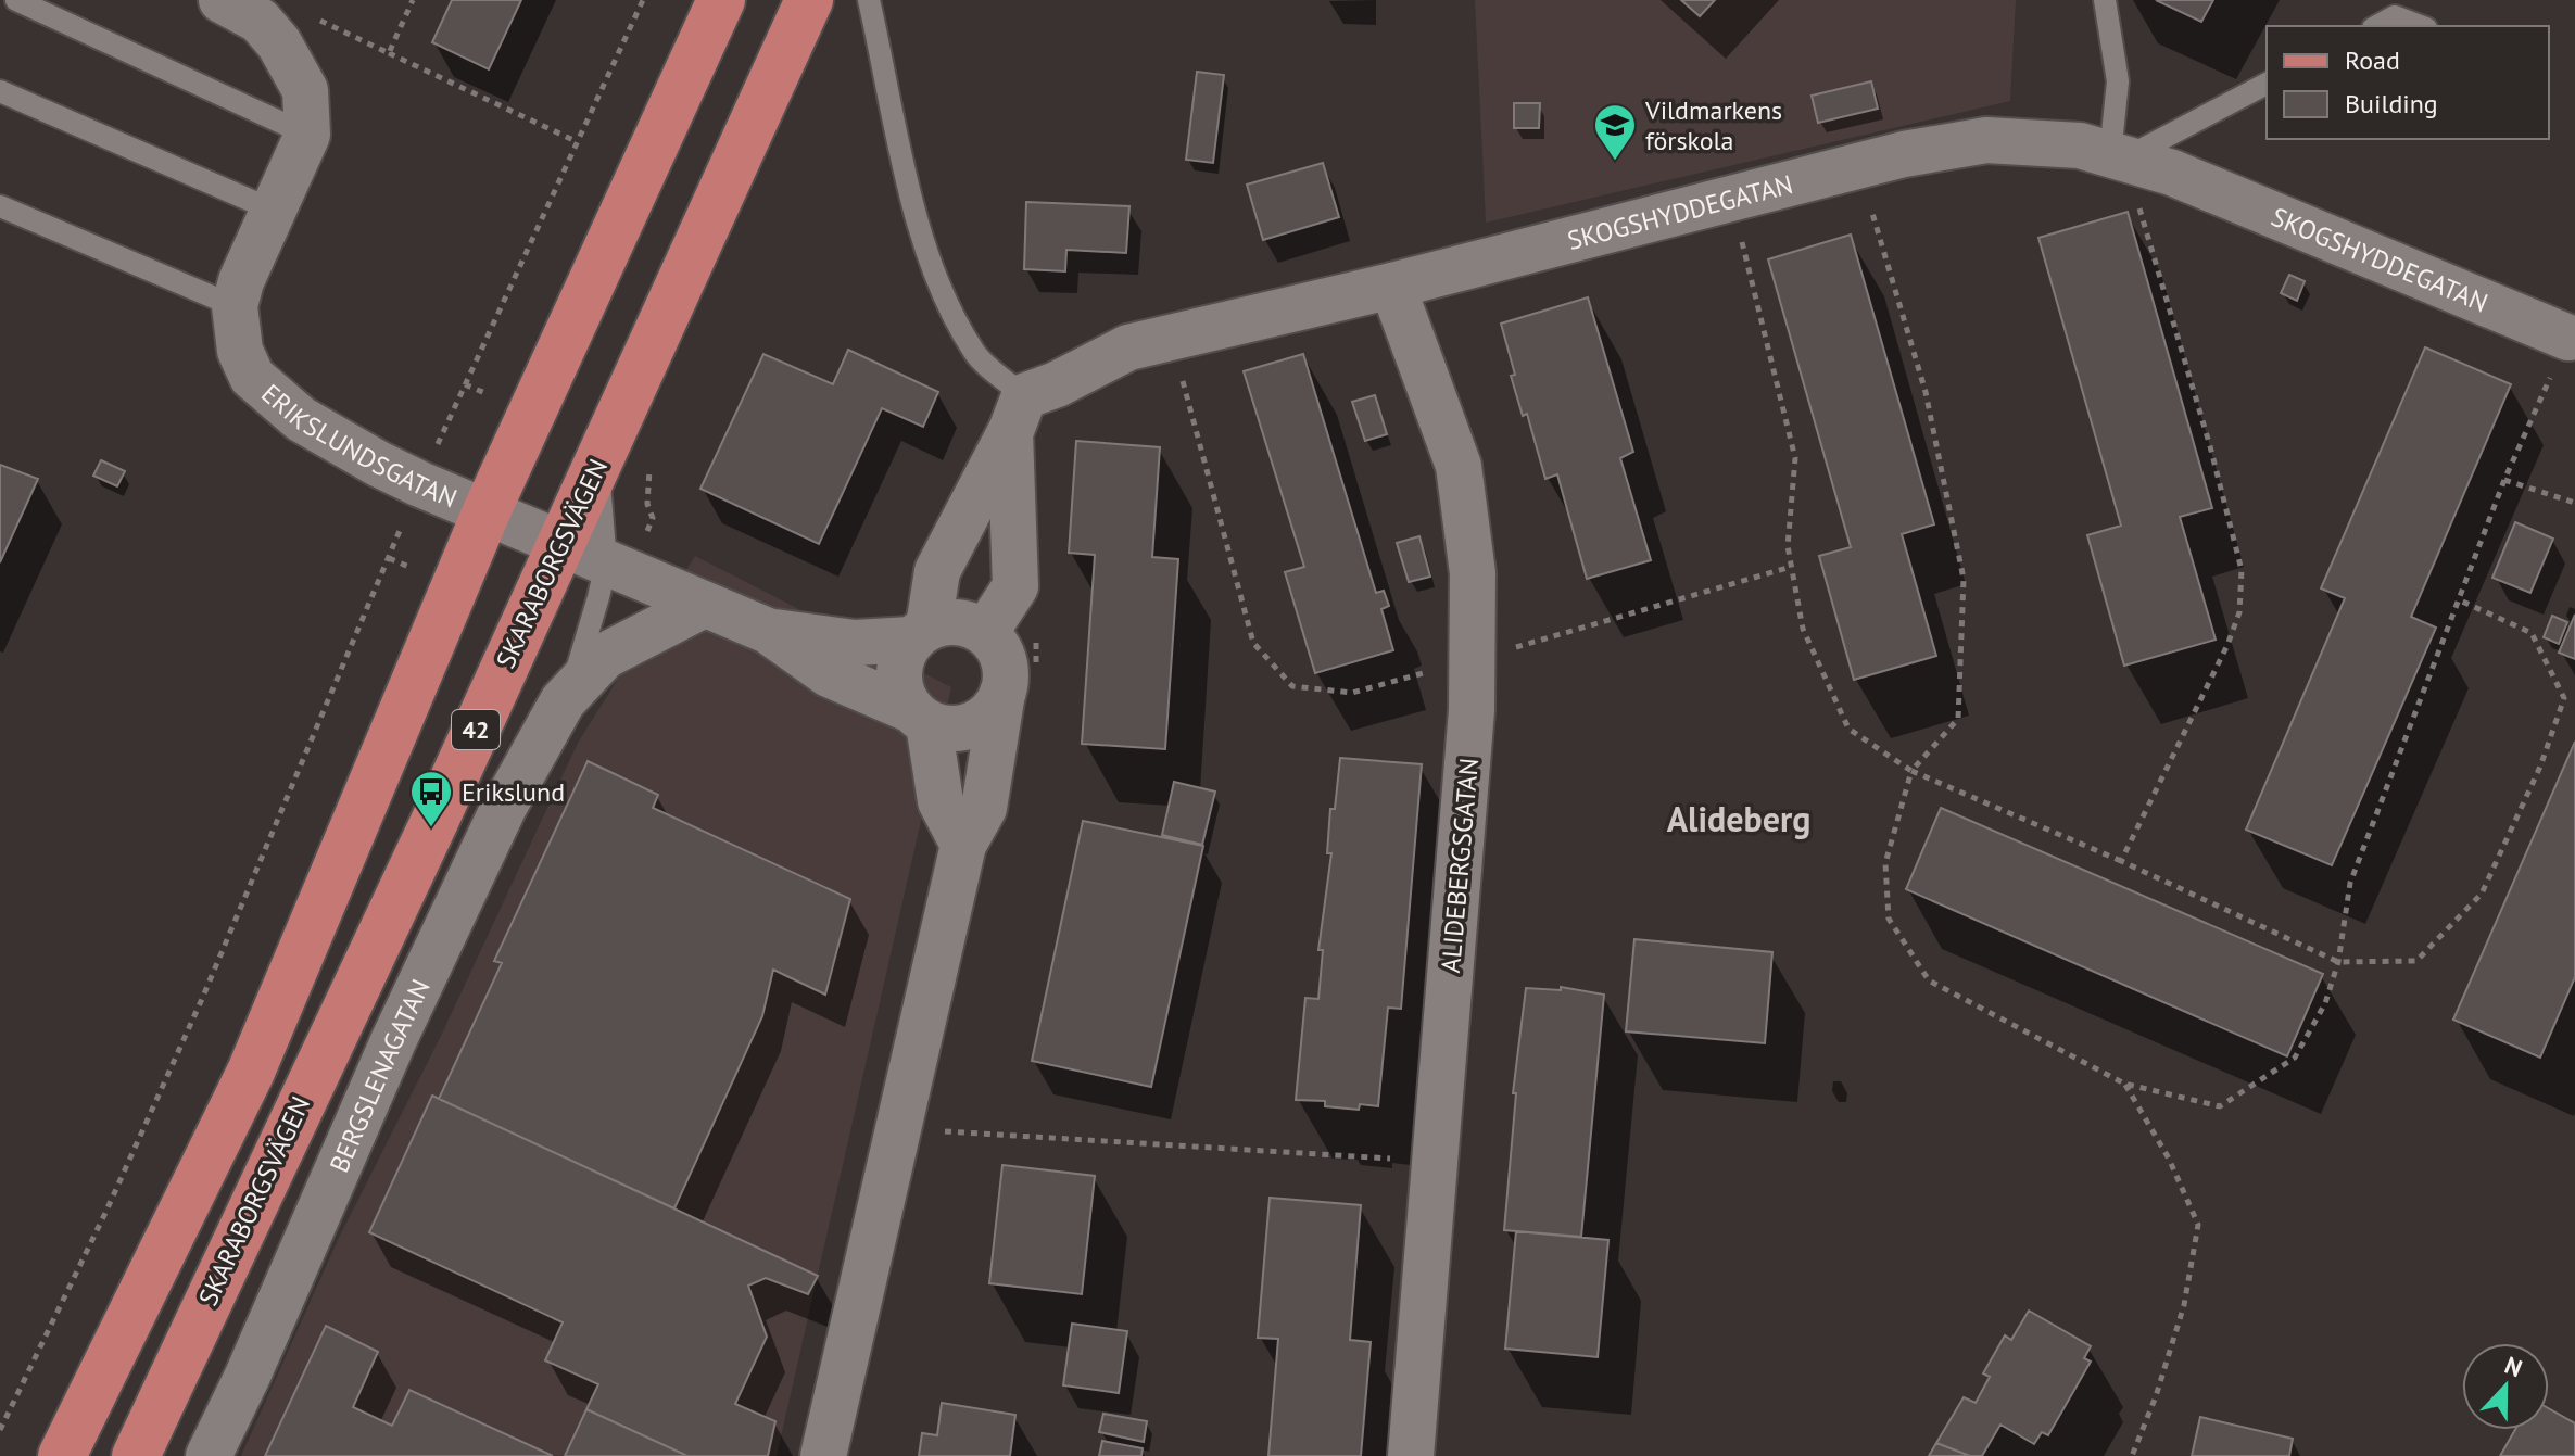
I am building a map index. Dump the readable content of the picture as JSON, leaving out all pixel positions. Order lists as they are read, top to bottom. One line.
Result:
{"streets":{"main road":["SKARABORGSVÄGEN","42"],"street":["SKOGSHYDDEGATAN","ERIKSLUNDSGATAN","ALIDEBERGSGATAN","BERGSLENAGATAN"]},"crossings":[["SKOGSHYDDEGATAN","ALIDEBERGSGATAN"],["SKARABORGSVÄGEN","BERGSLENAGATAN"]],"districts":["Alideberg"],"places":{"school or university":["Vildmarkens förskola"],"bus stop":["Erikslund"]},"legend":["Road","Building"],"north":"top"}
